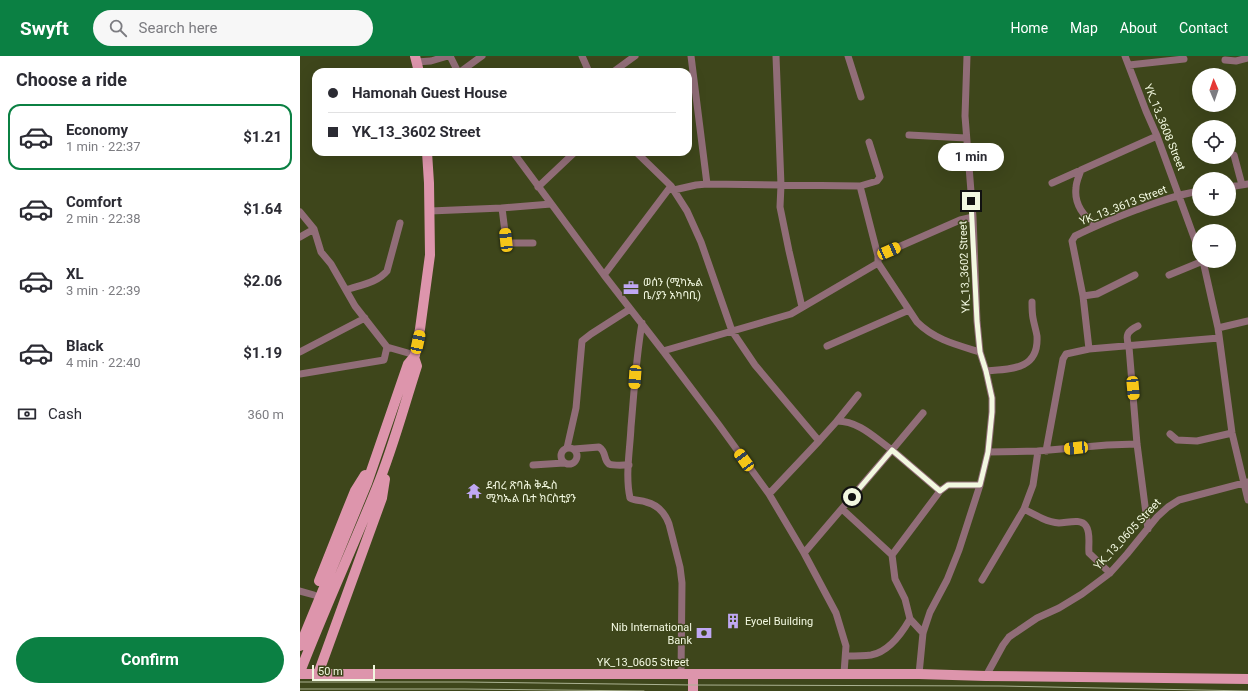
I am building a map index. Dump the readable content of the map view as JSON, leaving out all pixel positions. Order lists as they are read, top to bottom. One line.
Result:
{"streets":{"main road":["YK_13_0605 Street"],"street":["YK_13_3608 Street","YK_13_3613 Street","YK_13_3602 Street"]},"crossings":[["YK_13_3608 Street","YK_13_3613 Street"],["YK_13_3602 Street","YK_13_0605 Street"]],"places":{"office":["ወሰን (ሚካኤል ቤ/ያን አካባቢ)"],"temple":["ደብረ ጽባሕ ቅዱስ ሚካኤል ቤተ ክርስቲያን"],"building":["Eyoel Building"],"bank":["Nib International Bank"]},"scale_bar":"50 m","north":"top","page":{"header":"Swyft","search":"Search here","nav":["Home","Map","About","Contact"],"heading":"Choose a ride","map_buttons":["+","−"],"banner":["Hamonah Guest House","YK_13_3602 Street"],"list":[{"name":"Economy","note":"1 min · 22:37","value":"$1.21"},{"name":"Comfort","note":"2 min · 22:38","value":"$1.64"},{"name":"XL","note":"3 min · 22:39","value":"$2.06"},{"name":"Black","note":"4 min · 22:40","value":"$1.19"}],"bubble":"1 min","pay":["Cash","360 m"],"buttons":"Confirm","scale":"50 m"}}
